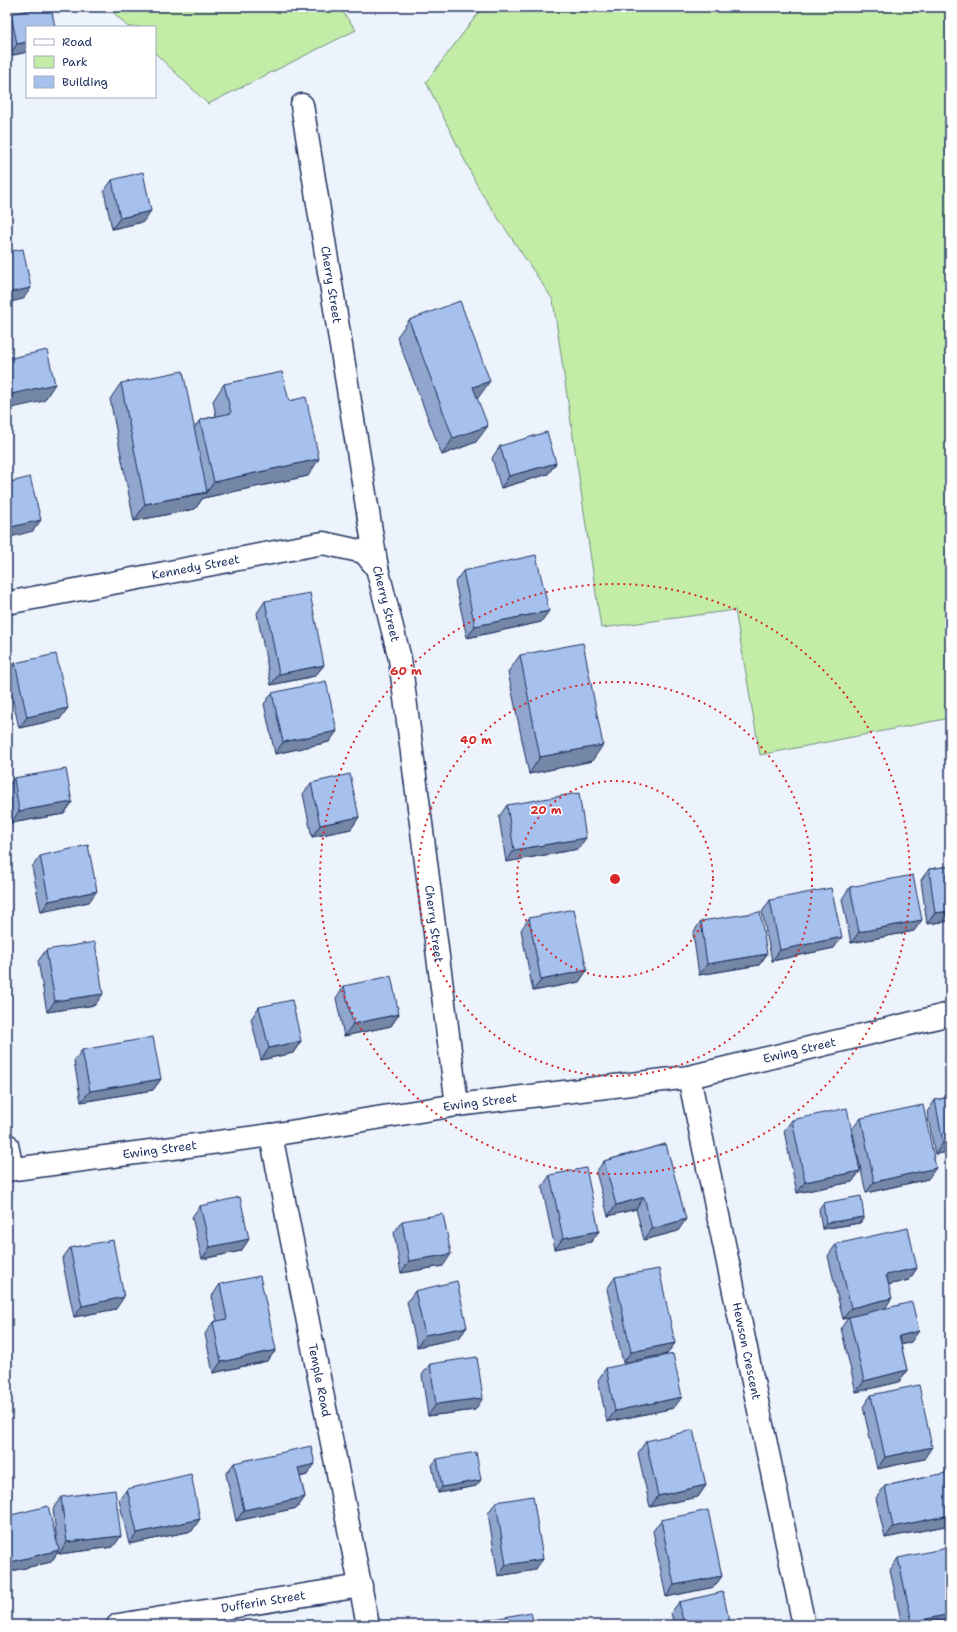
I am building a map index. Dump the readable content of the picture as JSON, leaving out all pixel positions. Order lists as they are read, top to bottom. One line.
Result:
{"streets":{"street":["Cherry Street","Kennedy Street","Ewing Street","Hewson Crescent","Temple Road","Dufferin Street"]},"crossings":[["Cherry Street","Kennedy Street"],["Cherry Street","Ewing Street"],["Ewing Street","Hewson Crescent"],["Ewing Street","Temple Road"],["Temple Road","Dufferin Street"]],"legend":["Road","Park","Building"],"rings":["60 m","40 m","20 m"]}
